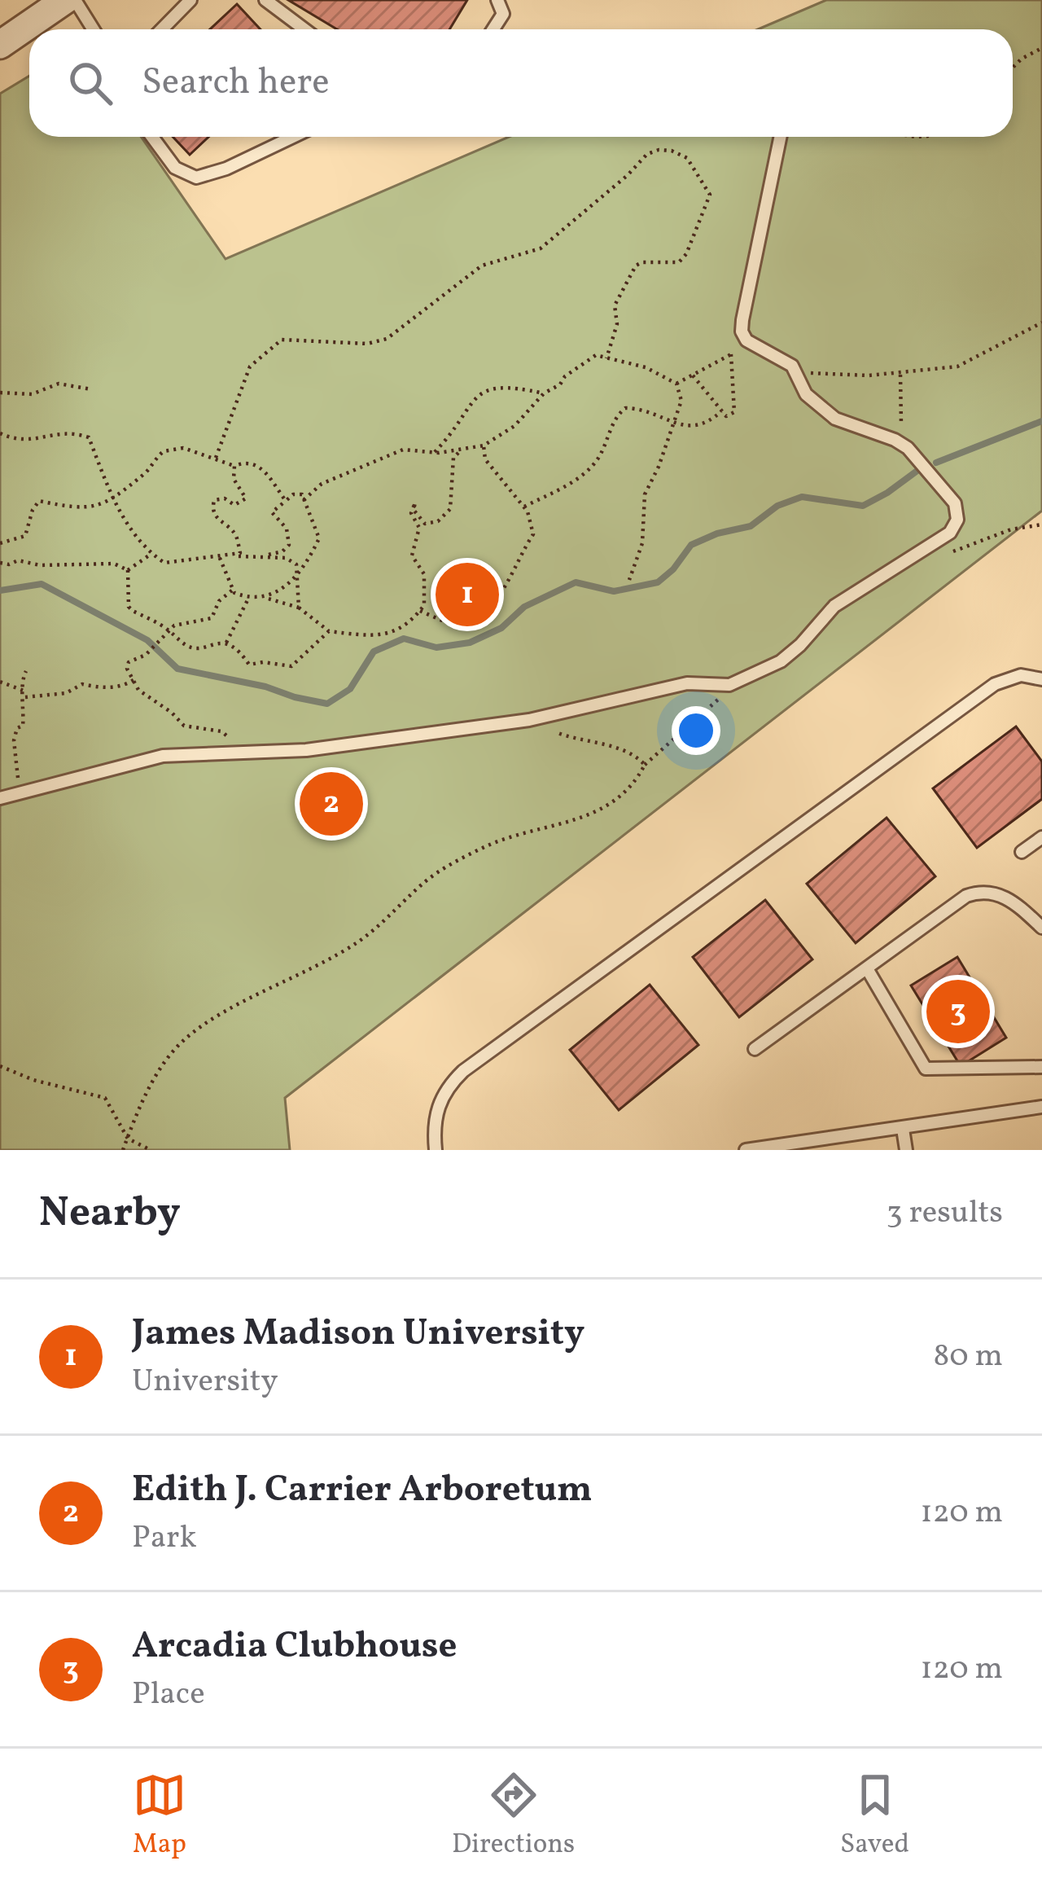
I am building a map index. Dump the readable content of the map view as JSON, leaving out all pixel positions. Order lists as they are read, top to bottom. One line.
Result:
{"page":{"search":"Search here","pins":["1","2","3"],"heading":["Nearby","3 results"],"list":[{"mark":"1","name":"James Madison University","note":"University","value":"80 m"},{"mark":"2","name":"Edith J. Carrier Arboretum","note":"Park","value":"120 m"},{"mark":"3","name":"Arcadia Clubhouse","note":"Place","value":"120 m"}],"nav":["Map","Directions","Saved"]}}
